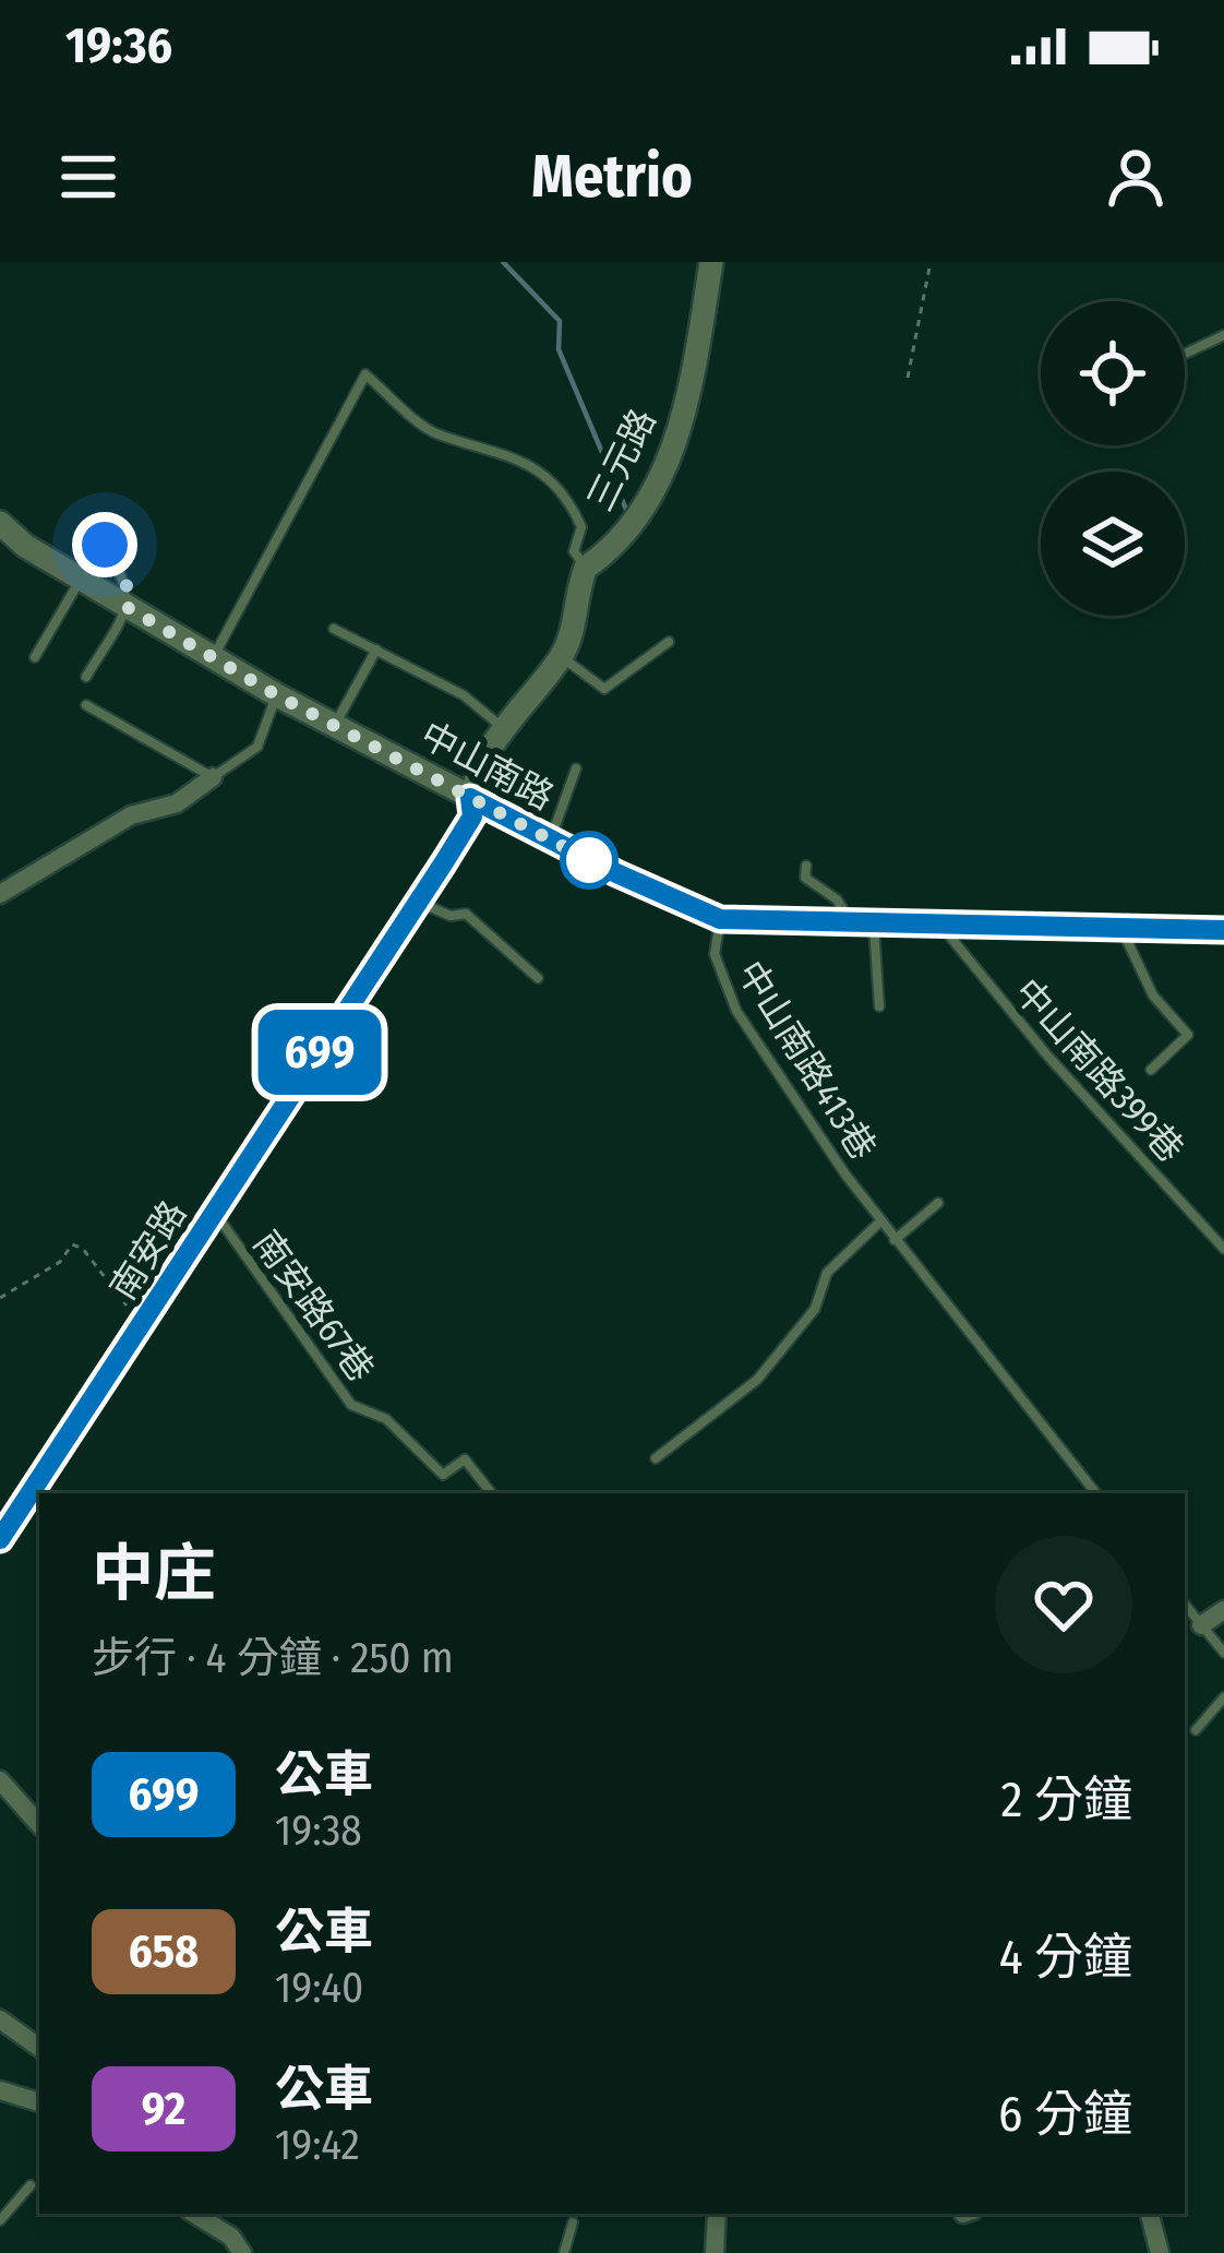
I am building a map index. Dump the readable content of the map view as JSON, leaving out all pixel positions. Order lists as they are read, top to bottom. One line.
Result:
{"streets":{"street":["三元路","中山南路","南安路"],"lane":["中山南路413巷","中山南路399巷","南安路67巷"]},"crossings":[["中山南路","中山南路413巷"],["中山南路","中山南路399巷"],["中山南路","南安路"],["南安路","南安路67巷"]],"lines":["bus line 699"],"page":{"status":"19:36","header":"Metrio","on_map":"699","heading":["中庄","步行 · 4 分鐘 · 250 m"],"list":[{"mark":"699","name":"公車","note":"19:38","value":"2 分鐘"},{"mark":"658","name":"公車","note":"19:40","value":"4 分鐘"},{"mark":"92","name":"公車","note":"19:42","value":"6 分鐘"}]}}
